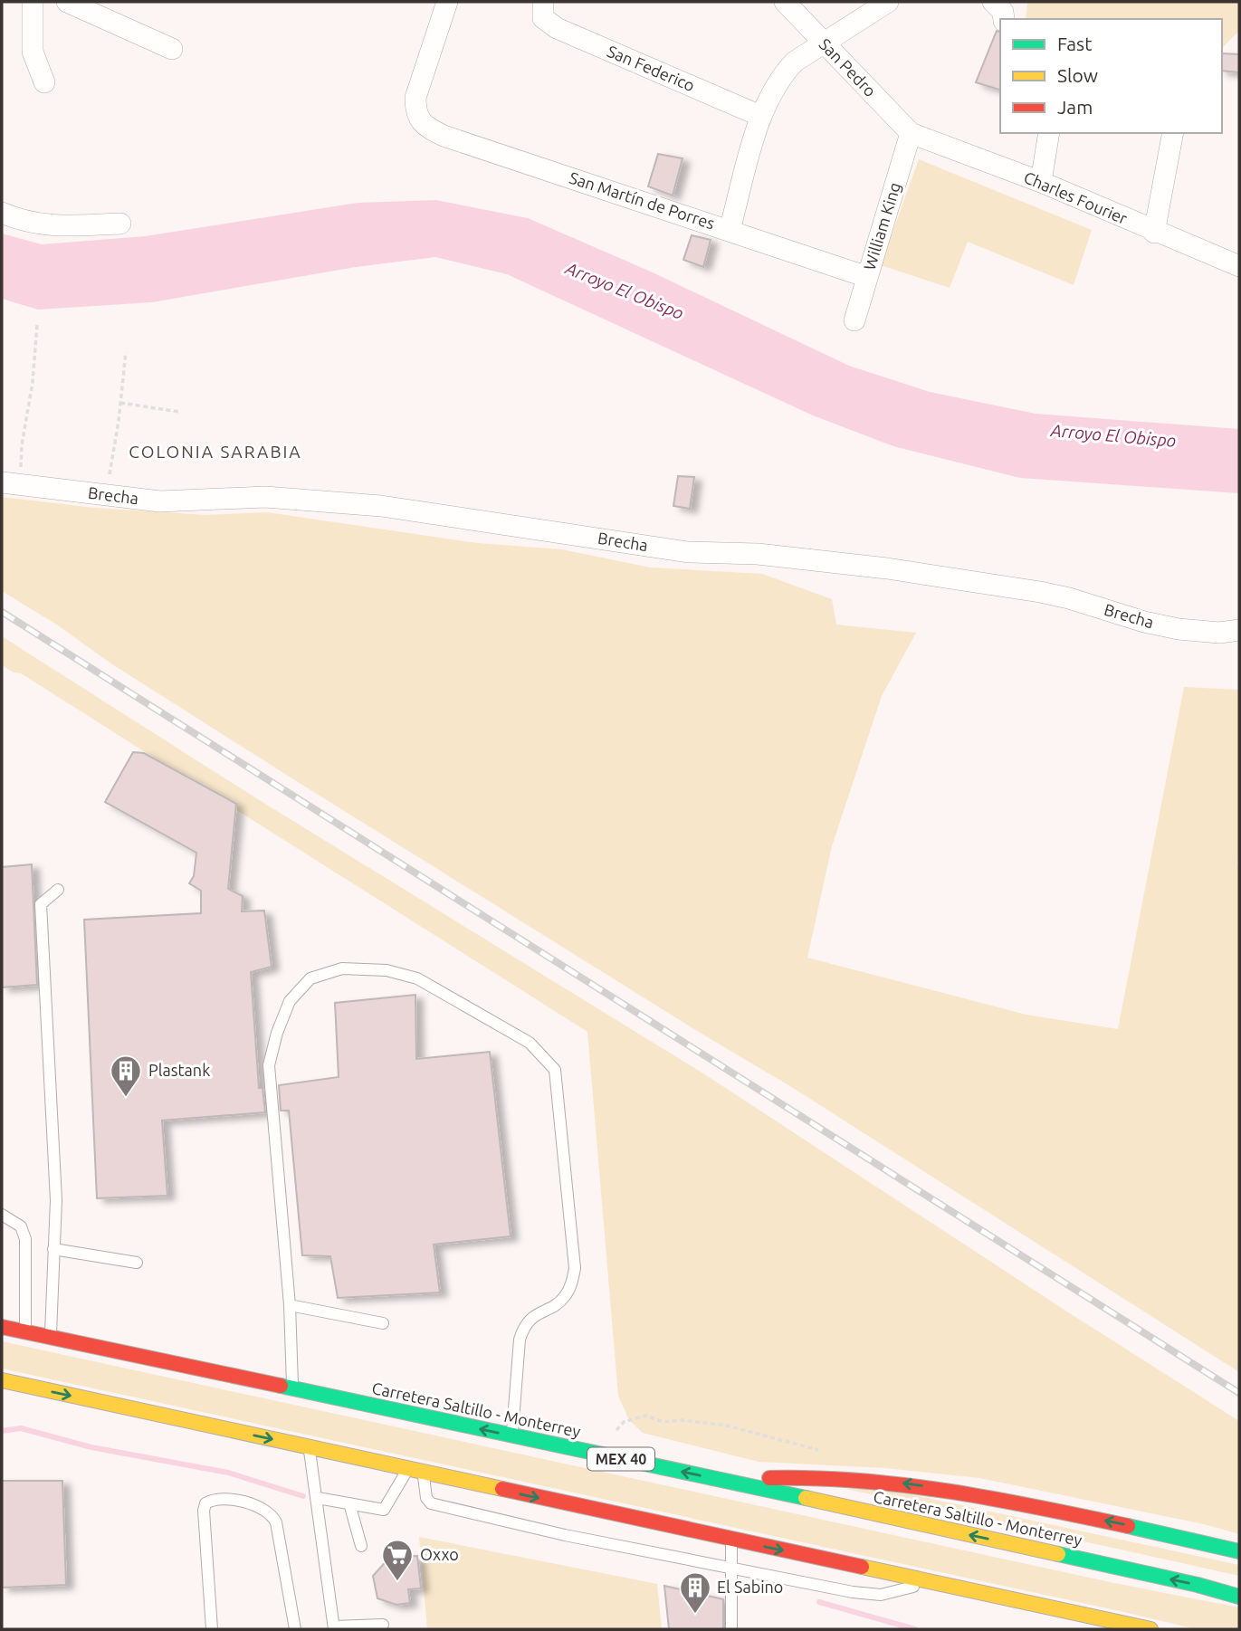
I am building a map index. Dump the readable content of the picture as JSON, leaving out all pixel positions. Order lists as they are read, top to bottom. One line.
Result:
{"streets":{"main road":["Carretera Saltillo - Monterrey","MEX 40"],"street":["San Pedro","San Federico","Charles Fourier","San Martín de Porres","William King","Brecha"]},"crossings":[["San Pedro","Charles Fourier"],["San Pedro","William King"],["Charles Fourier","William King"],["San Martín de Porres","William King"]],"districts":["COLONIA SARABIA"],"water":["Arroyo El Obispo"],"places":{"building":["Plastank","El Sabino"],"supermarket":["Oxxo"]},"legend":["Fast","Slow","Jam"]}
